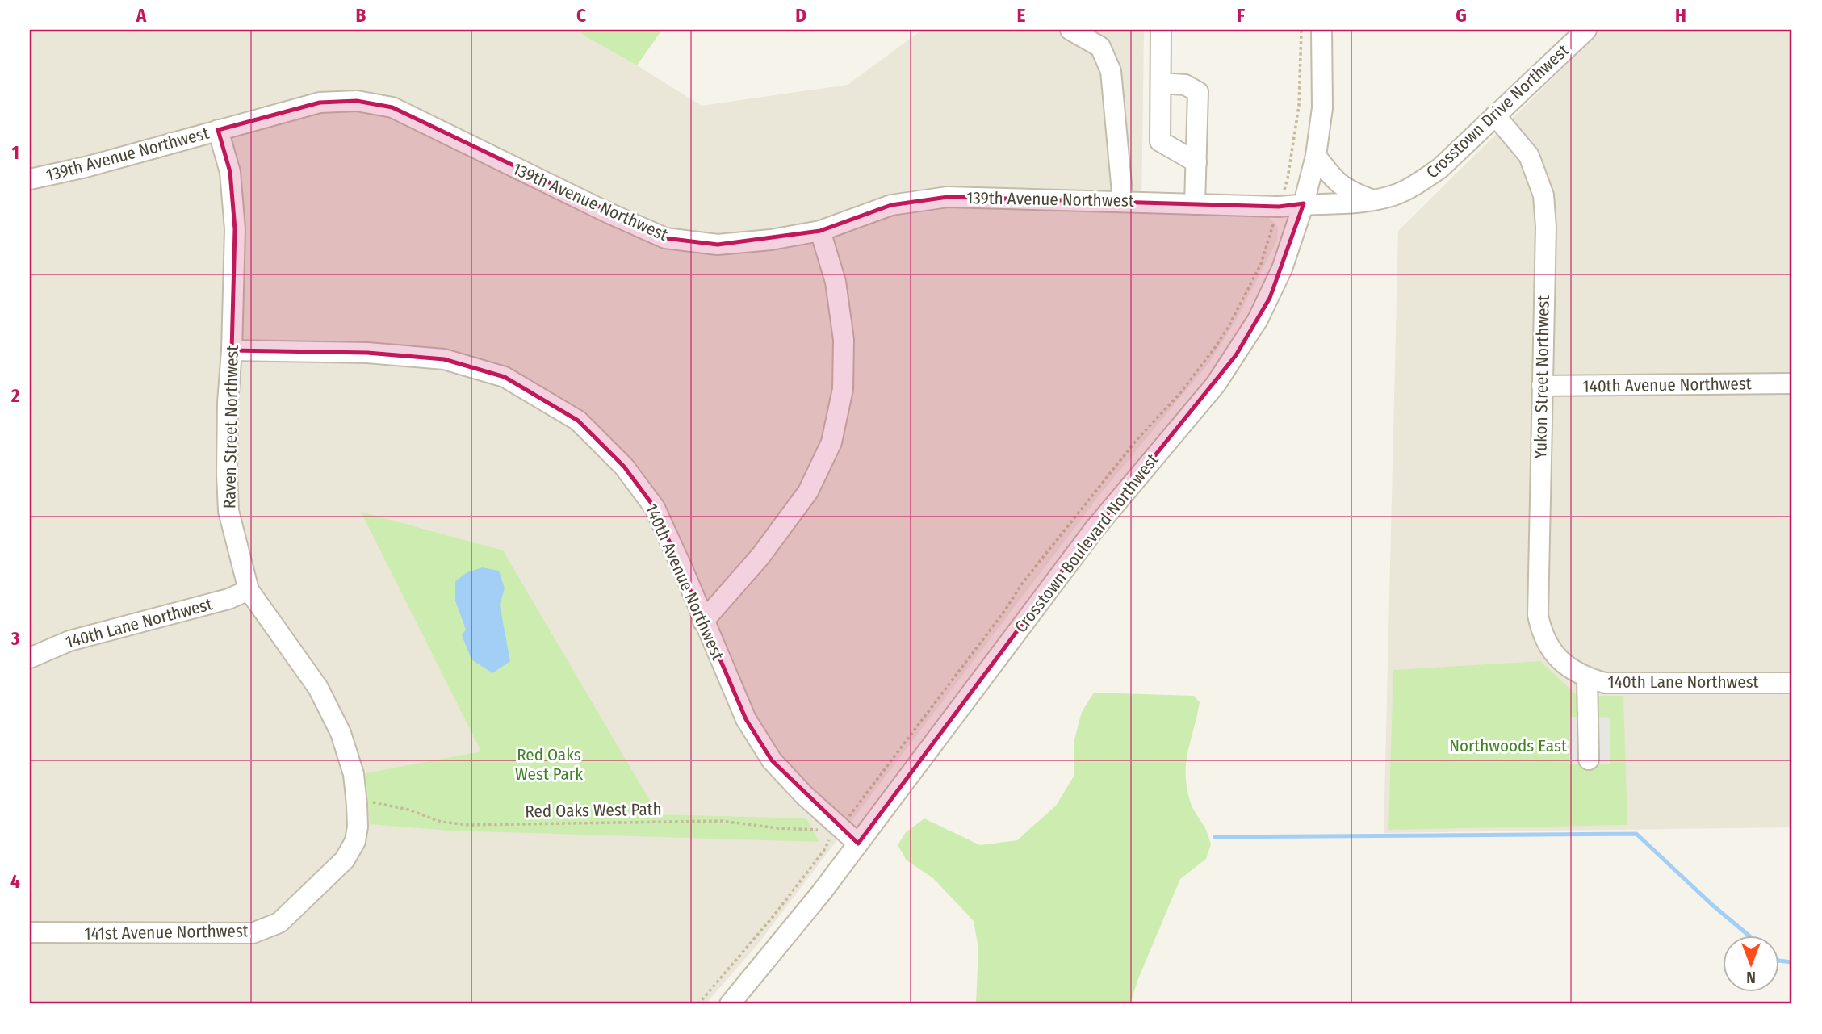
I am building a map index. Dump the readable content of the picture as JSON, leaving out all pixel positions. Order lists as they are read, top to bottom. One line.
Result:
{"streets":{"street":["Crosstown Drive Northwest","139th Avenue Northwest","Yukon Street Northwest","140th Avenue Northwest","Raven Street Northwest","Crosstown Boulevard Northwest","140th Lane Northwest","141st Avenue Northwest"],"path":["Red Oaks West Path"]},"crossings":[["Crosstown Drive Northwest","139th Avenue Northwest"],["Crosstown Drive Northwest","Yukon Street Northwest"],["Crosstown Drive Northwest","Crosstown Boulevard Northwest"],["139th Avenue Northwest","Raven Street Northwest"],["139th Avenue Northwest","Crosstown Boulevard Northwest"],["Yukon Street Northwest","140th Avenue Northwest"],["Yukon Street Northwest","140th Lane Northwest"],["140th Avenue Northwest","Raven Street Northwest"],["140th Avenue Northwest","Crosstown Boulevard Northwest"],["Raven Street Northwest","140th Lane Northwest"],["Raven Street Northwest","Red Oaks West Path"],["Raven Street Northwest","141st Avenue Northwest"]],"parks":["Northwoods East","Red Oaks West Park"],"north":"bottom","grid":{"columns":["A","B","C","D","E","F","G","H"],"rows":["1","2","3","4"]}}
